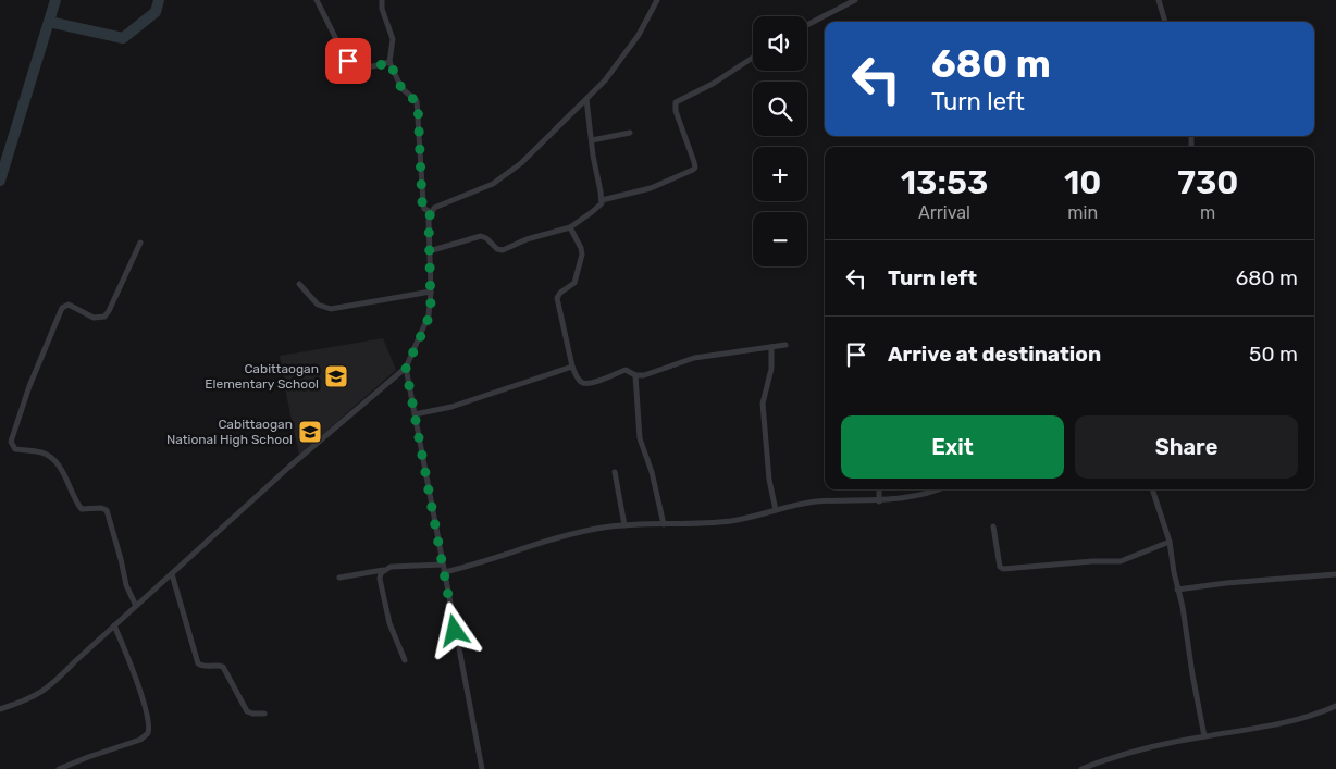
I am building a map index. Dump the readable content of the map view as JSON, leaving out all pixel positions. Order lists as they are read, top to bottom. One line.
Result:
{"places":{"school or university":["Cabittaogan Elementary School","Cabittaogan National High School"]},"page":{"map_buttons":["+","−"],"turn":["680 m","Turn left"],"eta":["13:53","Arrival","10","min","730","m"],"list":[{"name":"Turn left","value":"680 m"},{"name":"Arrive at destination","value":"50 m"}],"buttons":["Exit","Share"]}}
